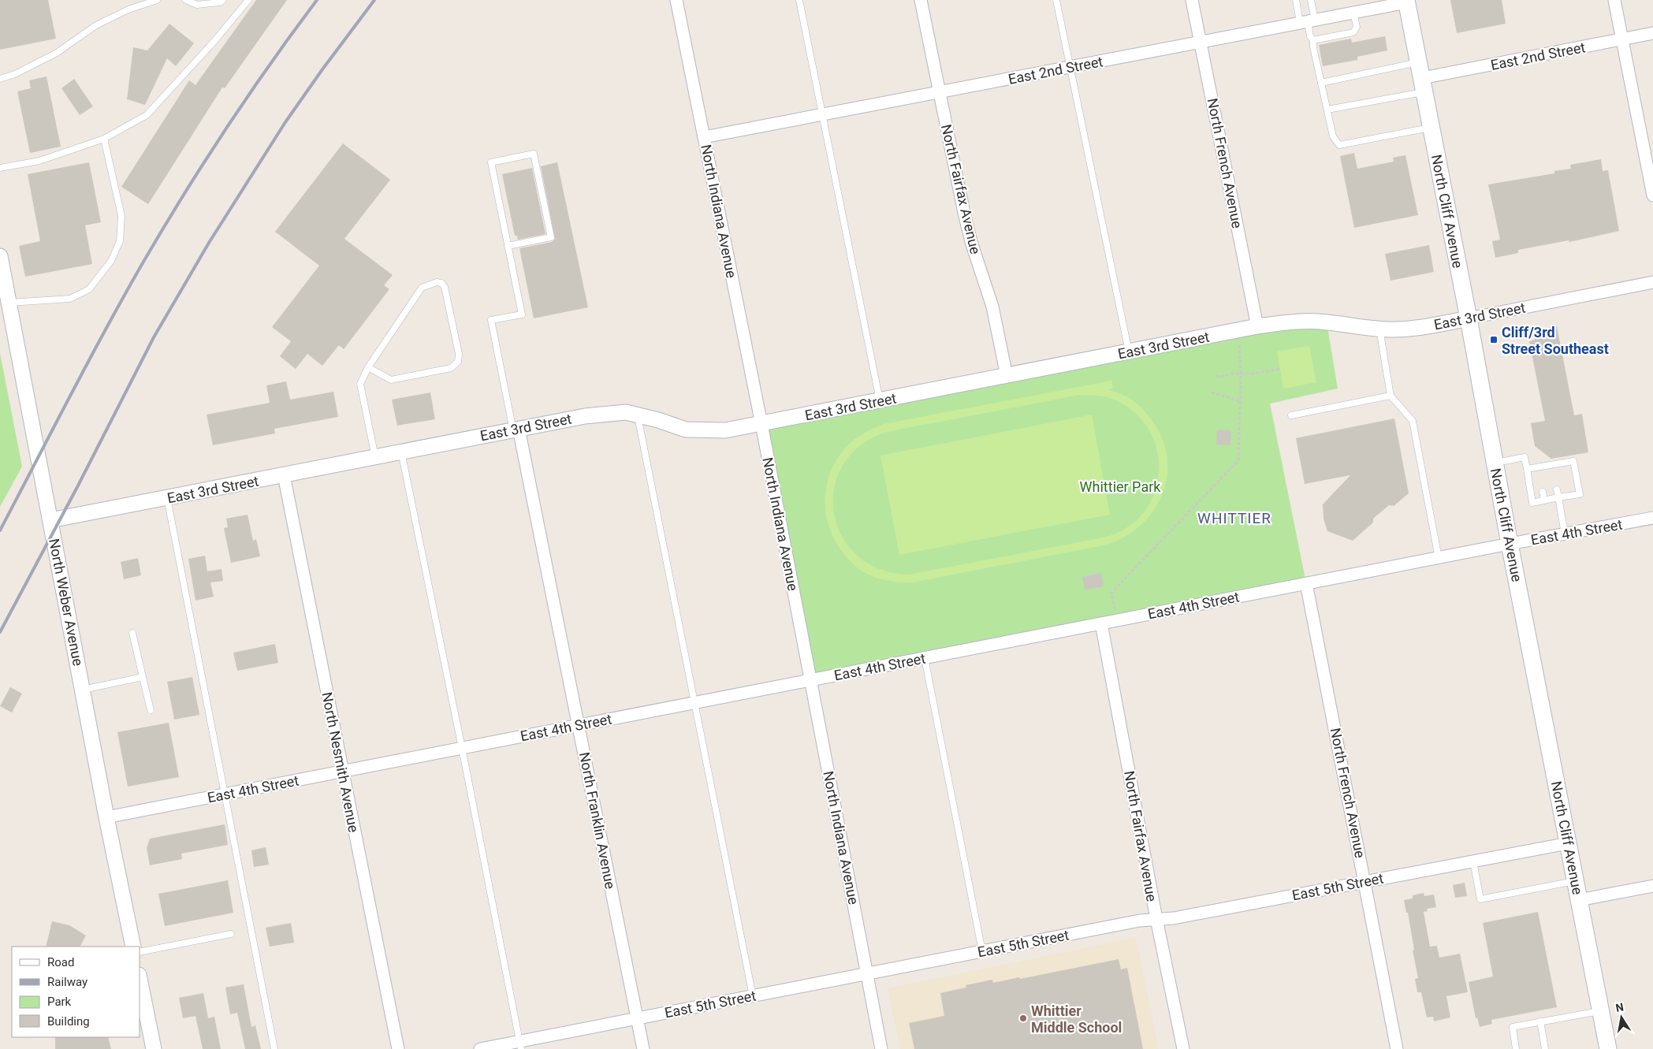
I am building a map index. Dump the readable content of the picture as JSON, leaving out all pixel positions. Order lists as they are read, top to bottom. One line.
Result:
{"streets":{"main road":["North Cliff Avenue"],"street":["East 2nd Street","North French Avenue","North Fairfax Avenue","North Indiana Avenue","East 3rd Street","East 4th Street","North Weber Avenue","North Nesmith Avenue","North Franklin Avenue","East 5th Street"]},"crossings":[["East 2nd Street","North French Avenue"],["East 2nd Street","North Fairfax Avenue"],["East 2nd Street","North Indiana Avenue"],["East 2nd Street","North Cliff Avenue"],["North French Avenue","East 3rd Street"],["North French Avenue","East 4th Street"],["North French Avenue","East 5th Street"],["North Fairfax Avenue","East 3rd Street"],["North Fairfax Avenue","East 4th Street"],["North Fairfax Avenue","East 5th Street"],["North Indiana Avenue","East 3rd Street"],["North Indiana Avenue","East 4th Street"],["North Indiana Avenue","East 5th Street"],["North Cliff Avenue","East 3rd Street"],["North Cliff Avenue","East 4th Street"],["North Cliff Avenue","East 5th Street"],["East 3rd Street","North Weber Avenue"],["East 3rd Street","North Nesmith Avenue"],["East 3rd Street","North Franklin Avenue"],["East 4th Street","North Weber Avenue"],["East 4th Street","North Nesmith Avenue"],["East 4th Street","North Franklin Avenue"],["North Franklin Avenue","East 5th Street"]],"districts":["WHITTIER"],"parks":["Whittier Park"],"places":{"transit":["Cliff/3rd Street Southeast"],"other":["Whittier Middle School"]},"legend":["Road","Railway","Park","Building"],"north":"top"}
